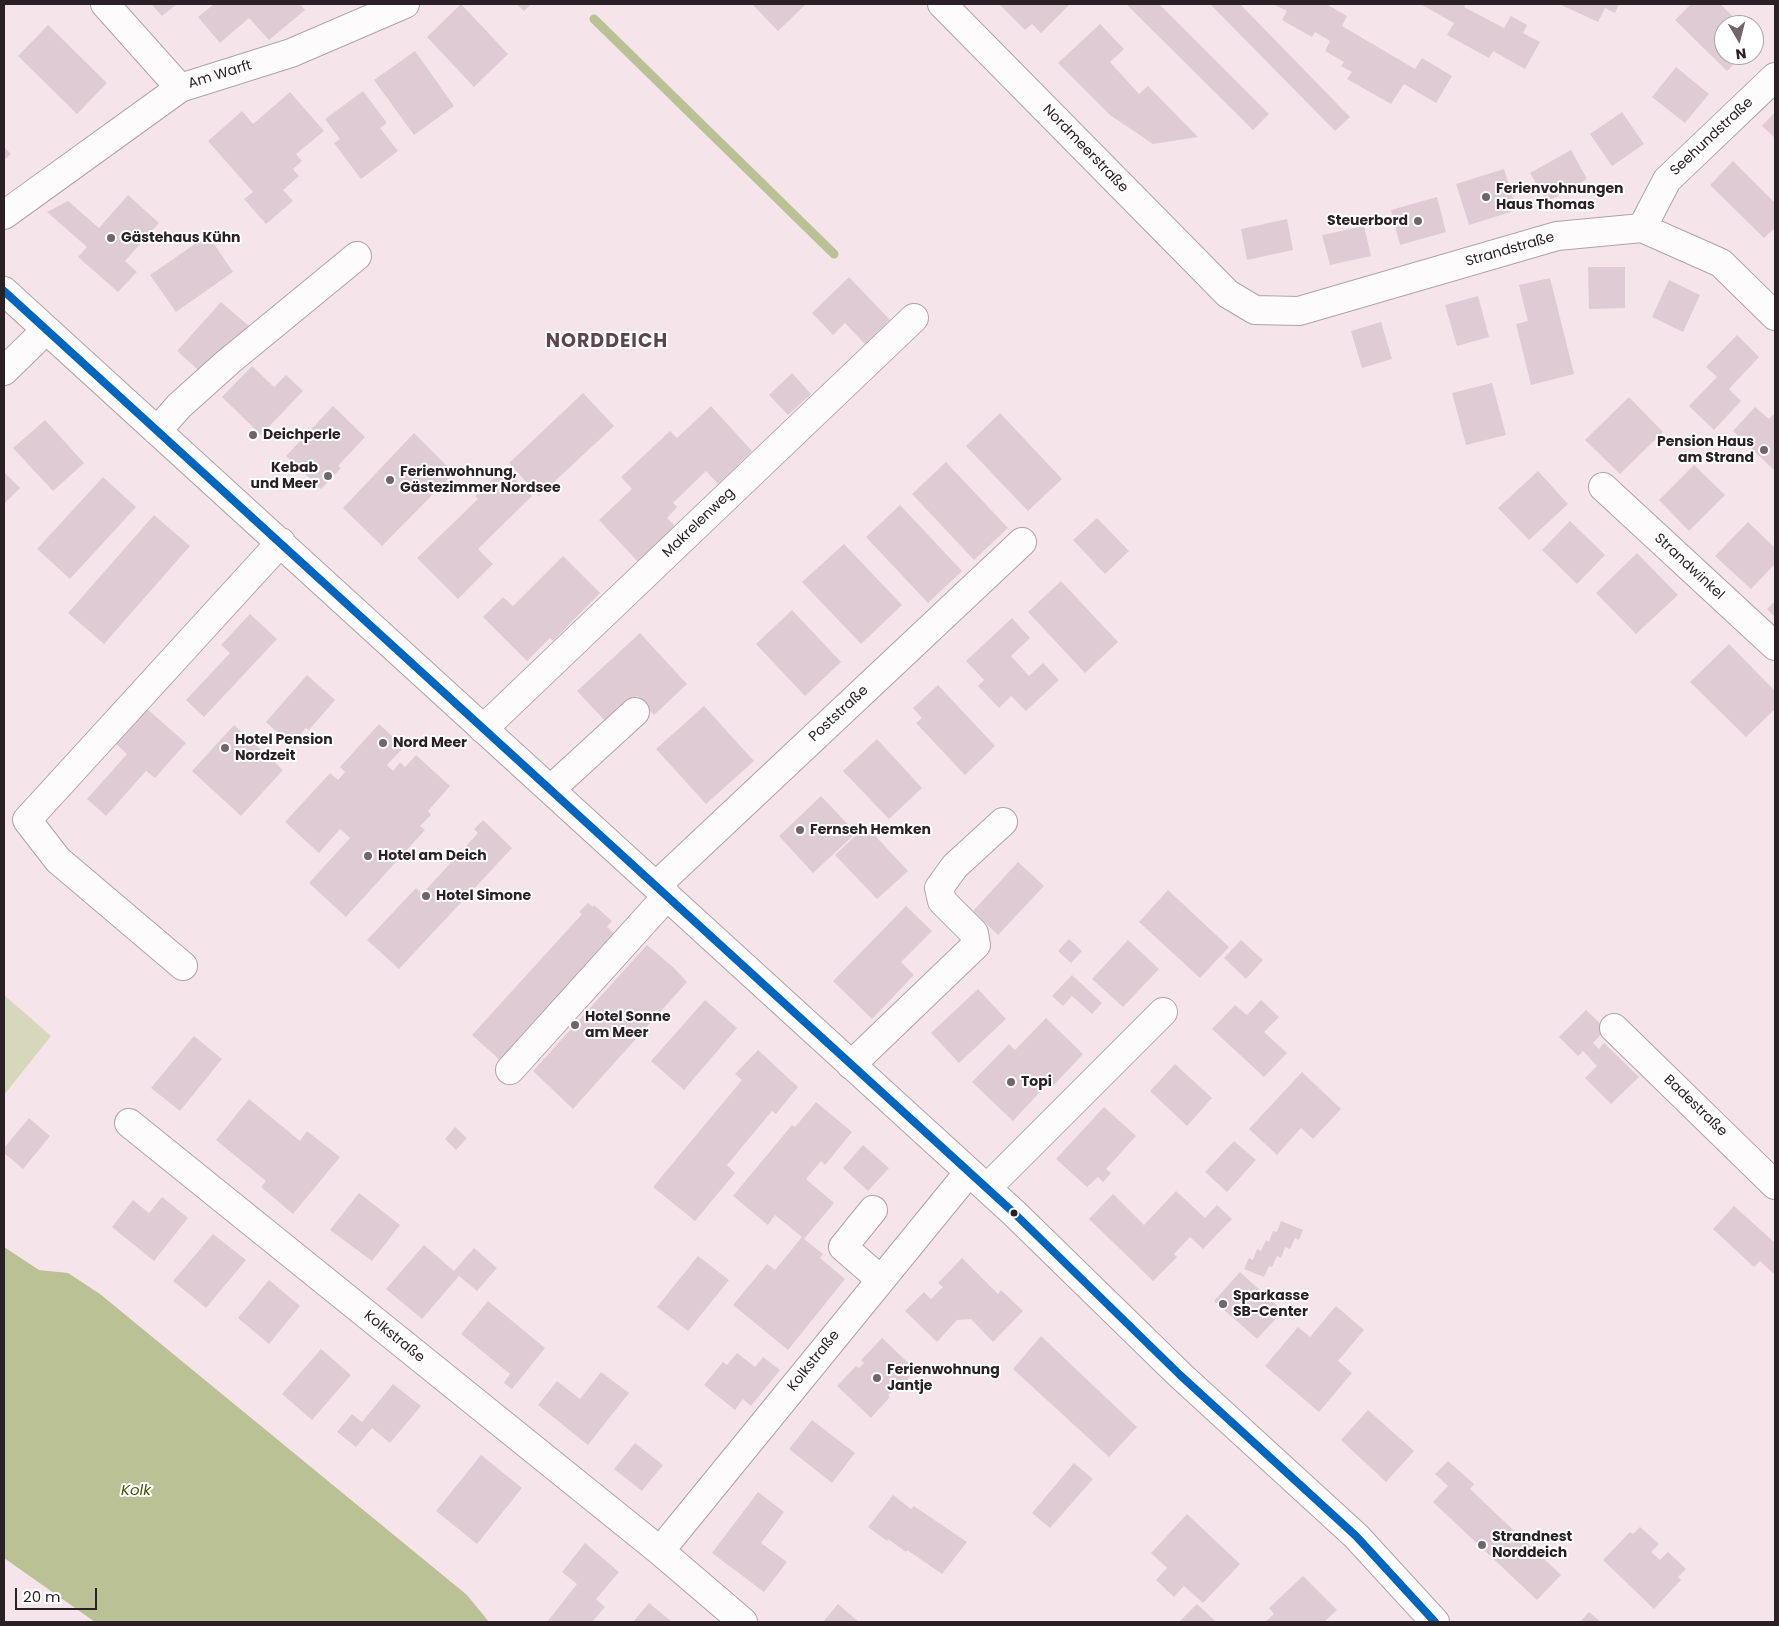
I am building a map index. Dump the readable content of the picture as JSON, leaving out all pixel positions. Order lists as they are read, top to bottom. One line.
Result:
{"streets":{"street":["Am Warft","Seehundstraße","Nordmeerstraße","Strandstraße","Makrelenweg","Strandwinkel","Poststraße","Badestraße","Kolkstraße"]},"crossings":[["Seehundstraße","Strandstraße"],["Nordmeerstraße","Strandstraße"]],"districts":["NORDDEICH"],"water":["Kolk"],"places":["Ferienvohnungen Haus Thomas","Steuerbord","Gästehaus Kühn","Deichperle","Pension Haus am Strand","Kebab und Meer","Ferienwohnung, Gästezimmer Nordsee","Nord Meer","Hotel Pension Nordzeit","Fernseh Hemken","Hotel am Deich","Hotel Simone","Hotel Sonne am Meer","Topi","Sparkasse SB-Center","Ferienwohnung Jantje","Strandnest Norddeich"],"scale_bar":"20 m","north":"bottom"}
